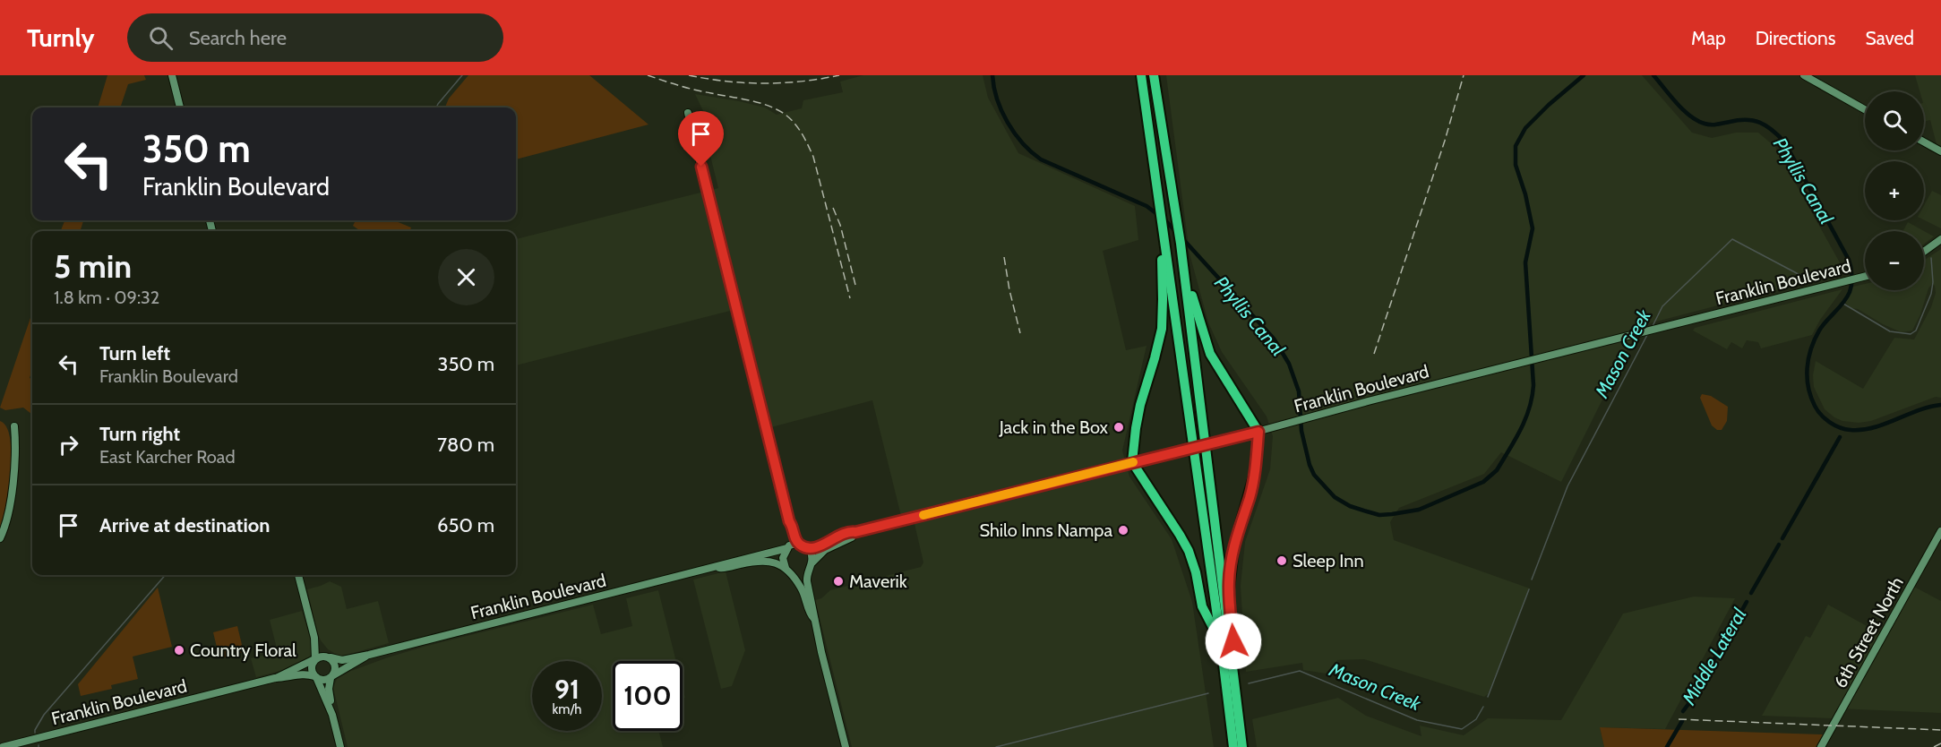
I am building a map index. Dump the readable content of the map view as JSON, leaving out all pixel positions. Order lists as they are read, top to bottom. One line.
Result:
{"streets":{"main road":["Franklin Boulevard","6th Street North"]},"water":["Phyllis Canal","Mason Creek","Middle Lateral"],"places":["Jack in the Box","Shilo Inns Nampa","Sleep Inn","Maverik","Country Floral"],"page":{"header":"Turnly","search":"Search here","nav":["Map","Directions","Saved"],"map_buttons":["+","−"],"turn":["350 m","Franklin Boulevard"],"heading":["5 min","1.8 km · 09:32"],"list":[{"name":"Turn left","note":"Franklin Boulevard","value":"350 m"},{"name":"Turn right","note":"East Karcher Road","value":"780 m"},{"name":"Arrive at destination","value":"650 m"}],"speed":"91 km/h","limit":"100"}}
